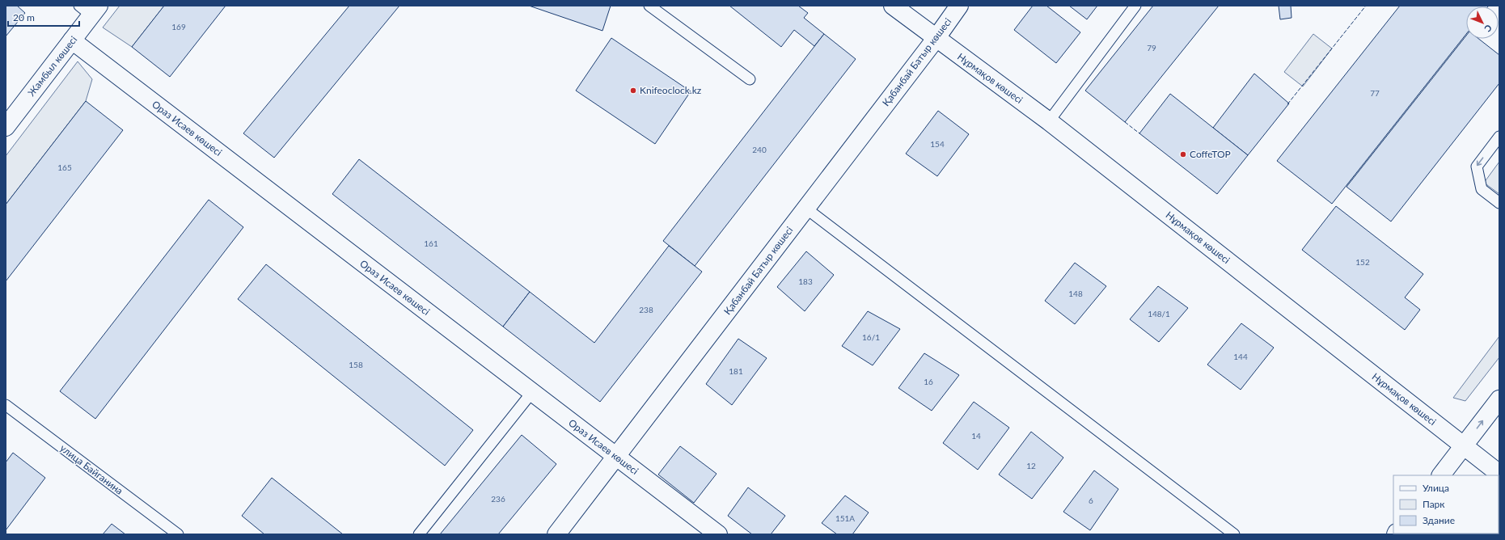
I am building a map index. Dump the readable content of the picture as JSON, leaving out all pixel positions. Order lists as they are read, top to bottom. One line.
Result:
{"streets":{"street":["Қабанбай Батыр көшесі","Жамбыл көшесі","Нұрмақов көшесі","Ораз Исаев көшесі"],"lane":["улица Байганина"]},"crossings":[["Қабанбай Батыр көшесі","Нұрмақов көшесі"],["Қабанбай Батыр көшесі","Ораз Исаев көшесі"],["Жамбыл көшесі","Ораз Исаев көшесі"]],"places":["Knifeoclock.kz","CoffeTOP"],"house_numbers":["169","79","77","154","240","165","161","152","183","148","238","148/1","16/1","144","158","181","16","14","12","236","6","151А"],"legend":["Улица","Парк","Здание"],"scale_bar":"20 m","north":"bottom right"}
